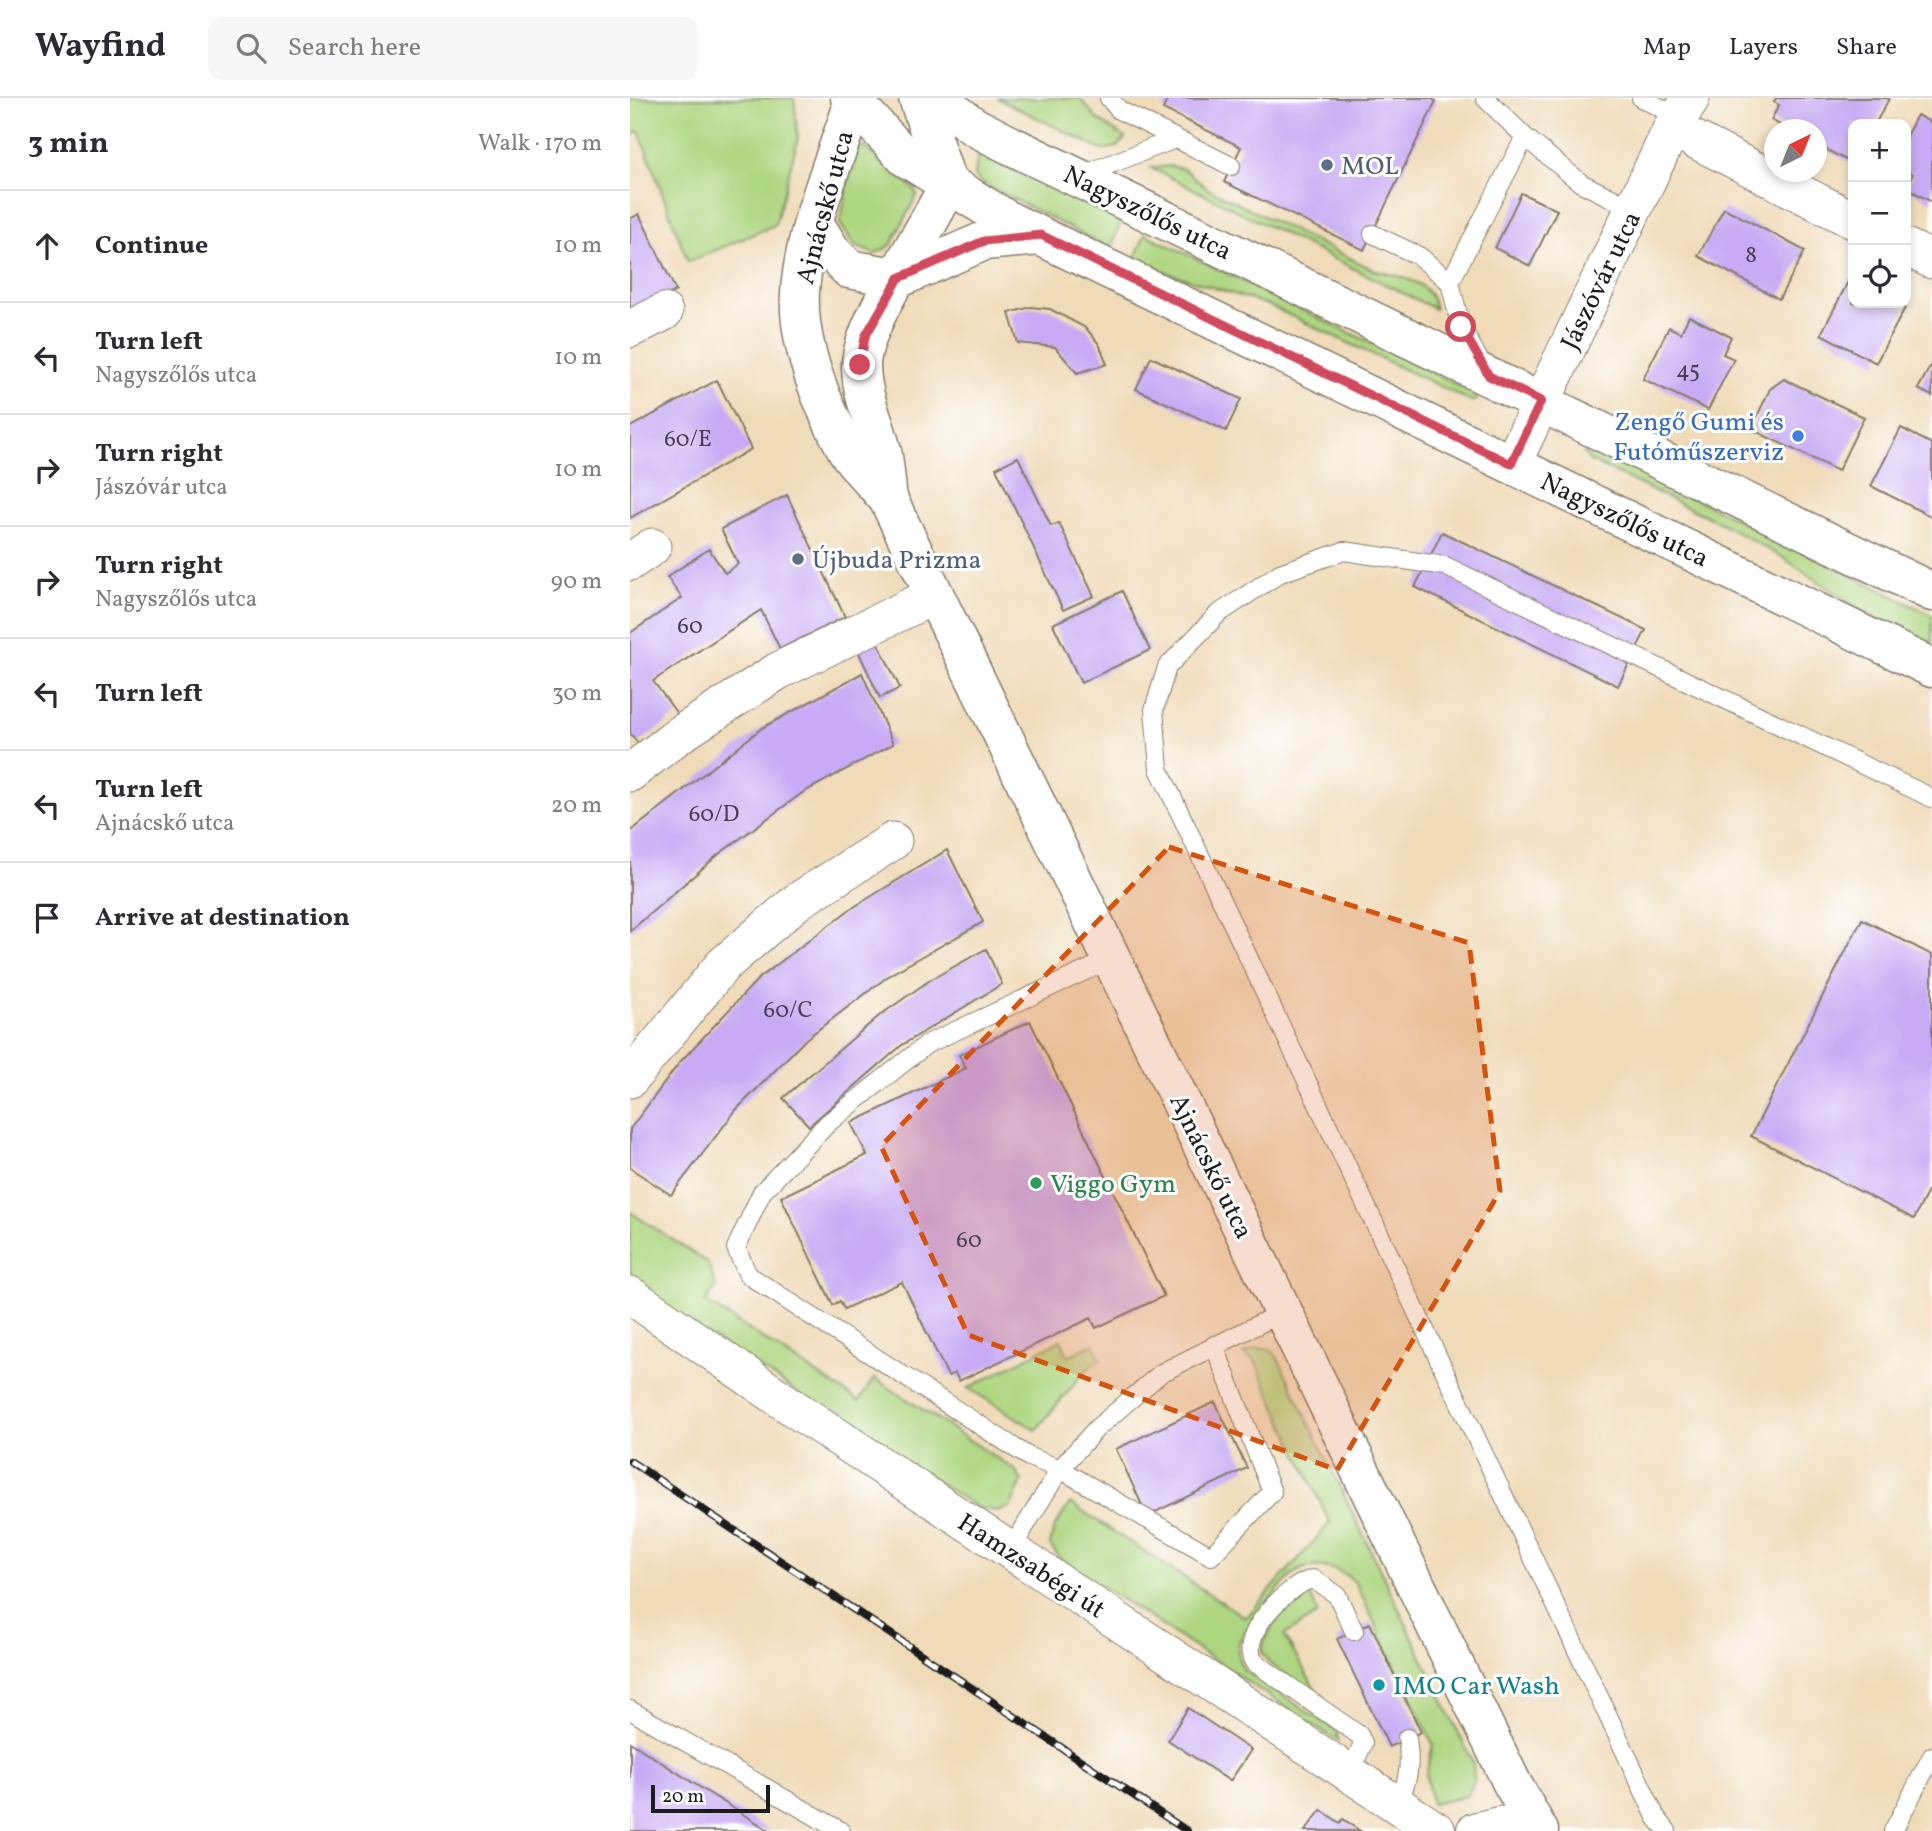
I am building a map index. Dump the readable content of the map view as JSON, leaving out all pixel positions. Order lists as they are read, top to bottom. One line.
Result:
{"streets":{"street":["Ajnácskő utca","Nagyszőlős utca","Jászóvár utca","Hamzsabégi út"]},"crossings":[["Ajnácskő utca","Nagyszőlős utca"],["Nagyszőlős utca","Jászóvár utca"]],"places":["MOL","Zengő Gumi és Futóműszerviz","Újbuda Prizma","Viggo Gym","IMO Car Wash"],"house_numbers":["8","45","60/E","60","60/D","60/C","60"],"scale_bar":"20 m","north":"top right","page":{"header":"Wayfind","search":"Search here","nav":["Map","Layers","Share"],"heading":["3 min","Walk · 170 m"],"map_buttons":["+","−"],"list":[["Continue","10 m"],["Turn left","Nagyszőlős utca","10 m"],["Turn right","Jászóvár utca","10 m"],["Turn right","Nagyszőlős utca","90 m"],["Turn left","30 m"],["Turn left","Ajnácskő utca","20 m"],"Arrive at destination"],"scale":"20 m"}}
